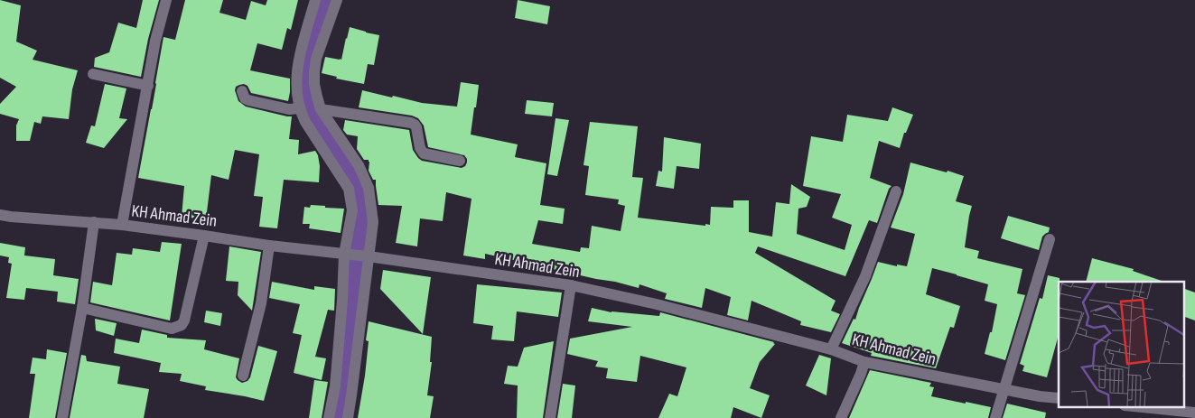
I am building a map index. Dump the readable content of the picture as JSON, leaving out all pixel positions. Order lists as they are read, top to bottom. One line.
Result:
{"streets":{"street":["KH Ahmad Zein"]}}
